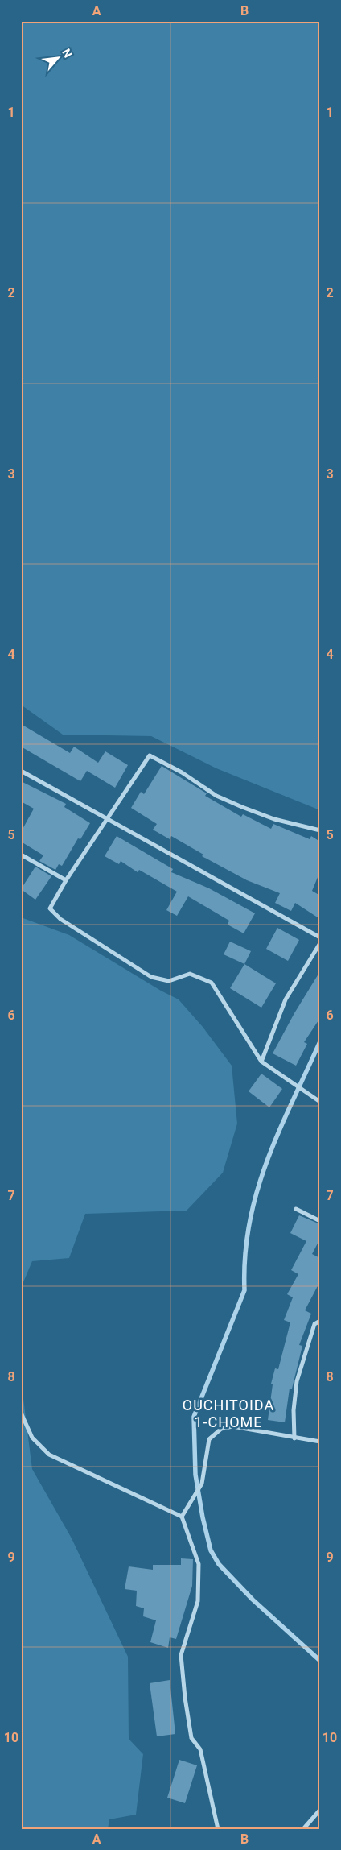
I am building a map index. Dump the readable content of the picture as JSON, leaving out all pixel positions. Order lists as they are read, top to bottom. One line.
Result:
{"districts":["OUCHITOIDA 1-CHOME"],"north":"top right","grid":{"columns":["A","B"],"rows":["1","2","3","4","5","6","7","8","9","10"]}}
